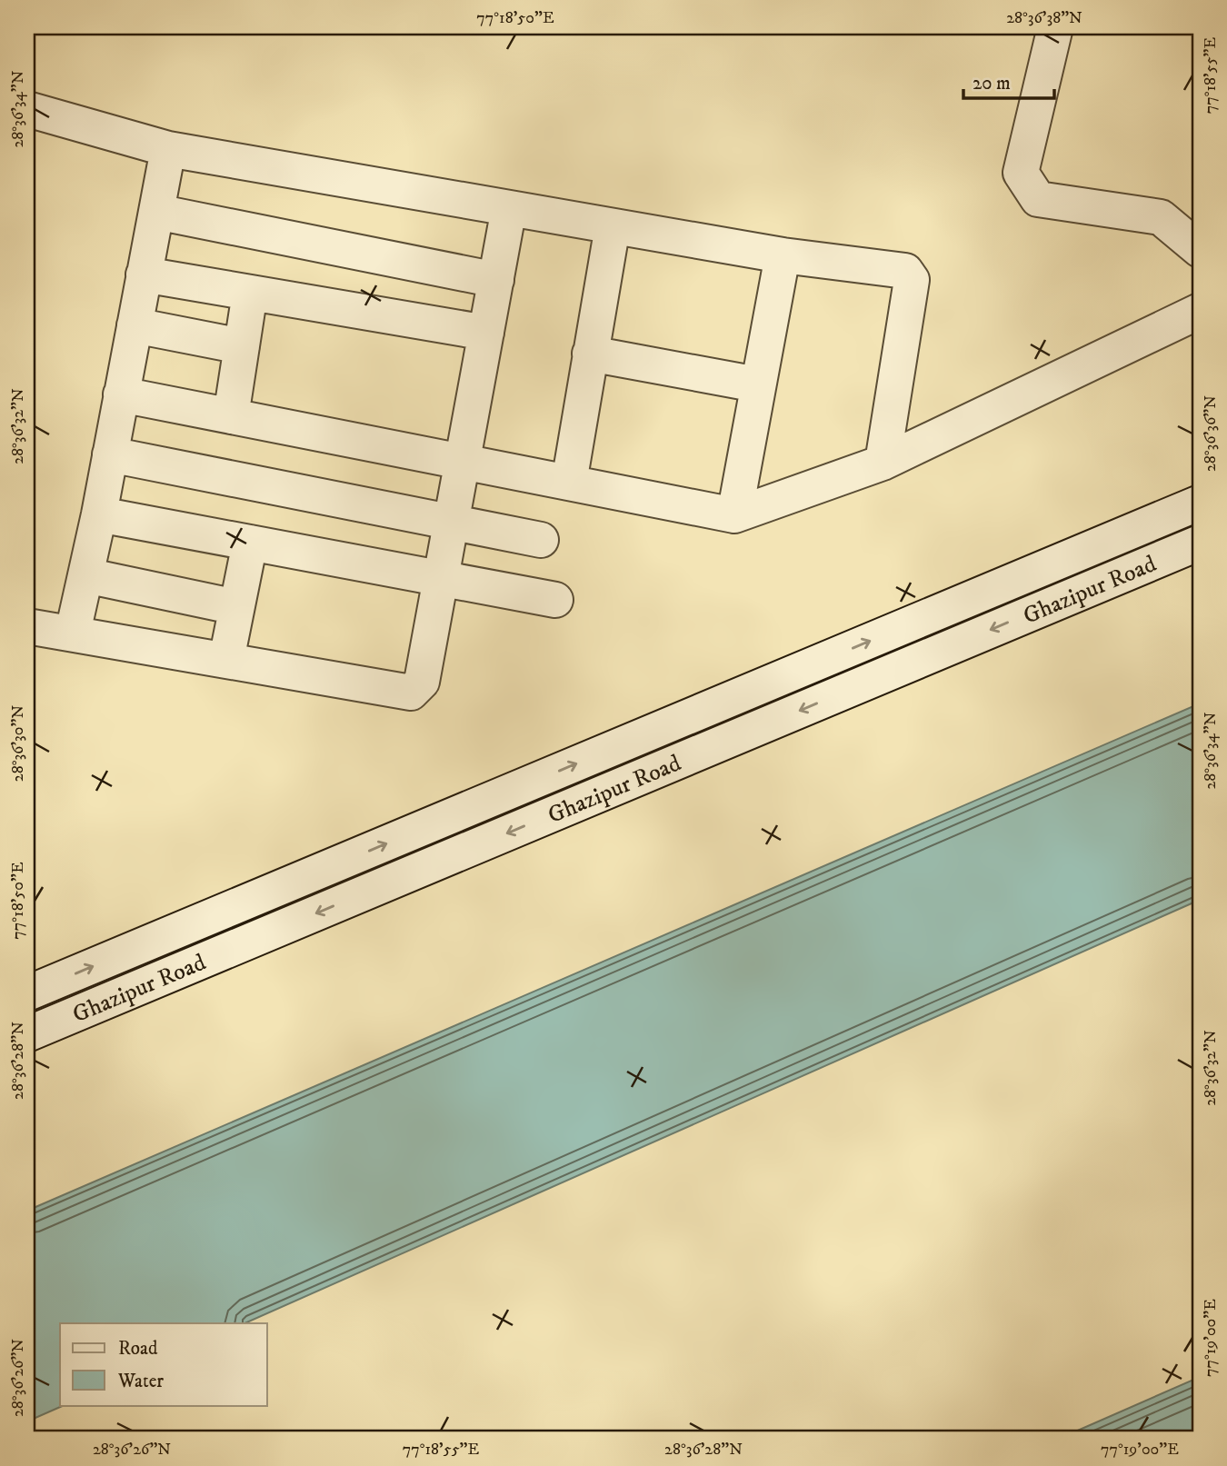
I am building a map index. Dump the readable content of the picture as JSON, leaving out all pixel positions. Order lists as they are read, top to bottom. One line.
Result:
{"streets":{"street":["Ghazipur Road"]},"legend":["Road","Water"],"scale_bar":"20 m","coordinates":["77°18'50\"E","28°36'38\"N","77°18'55\"E","28°36'34\"N","28°36'32\"N","28°36'36\"N","28°36'30\"N","28°36'28\"N","77°19'00\"E","28°36'26\"N"]}
